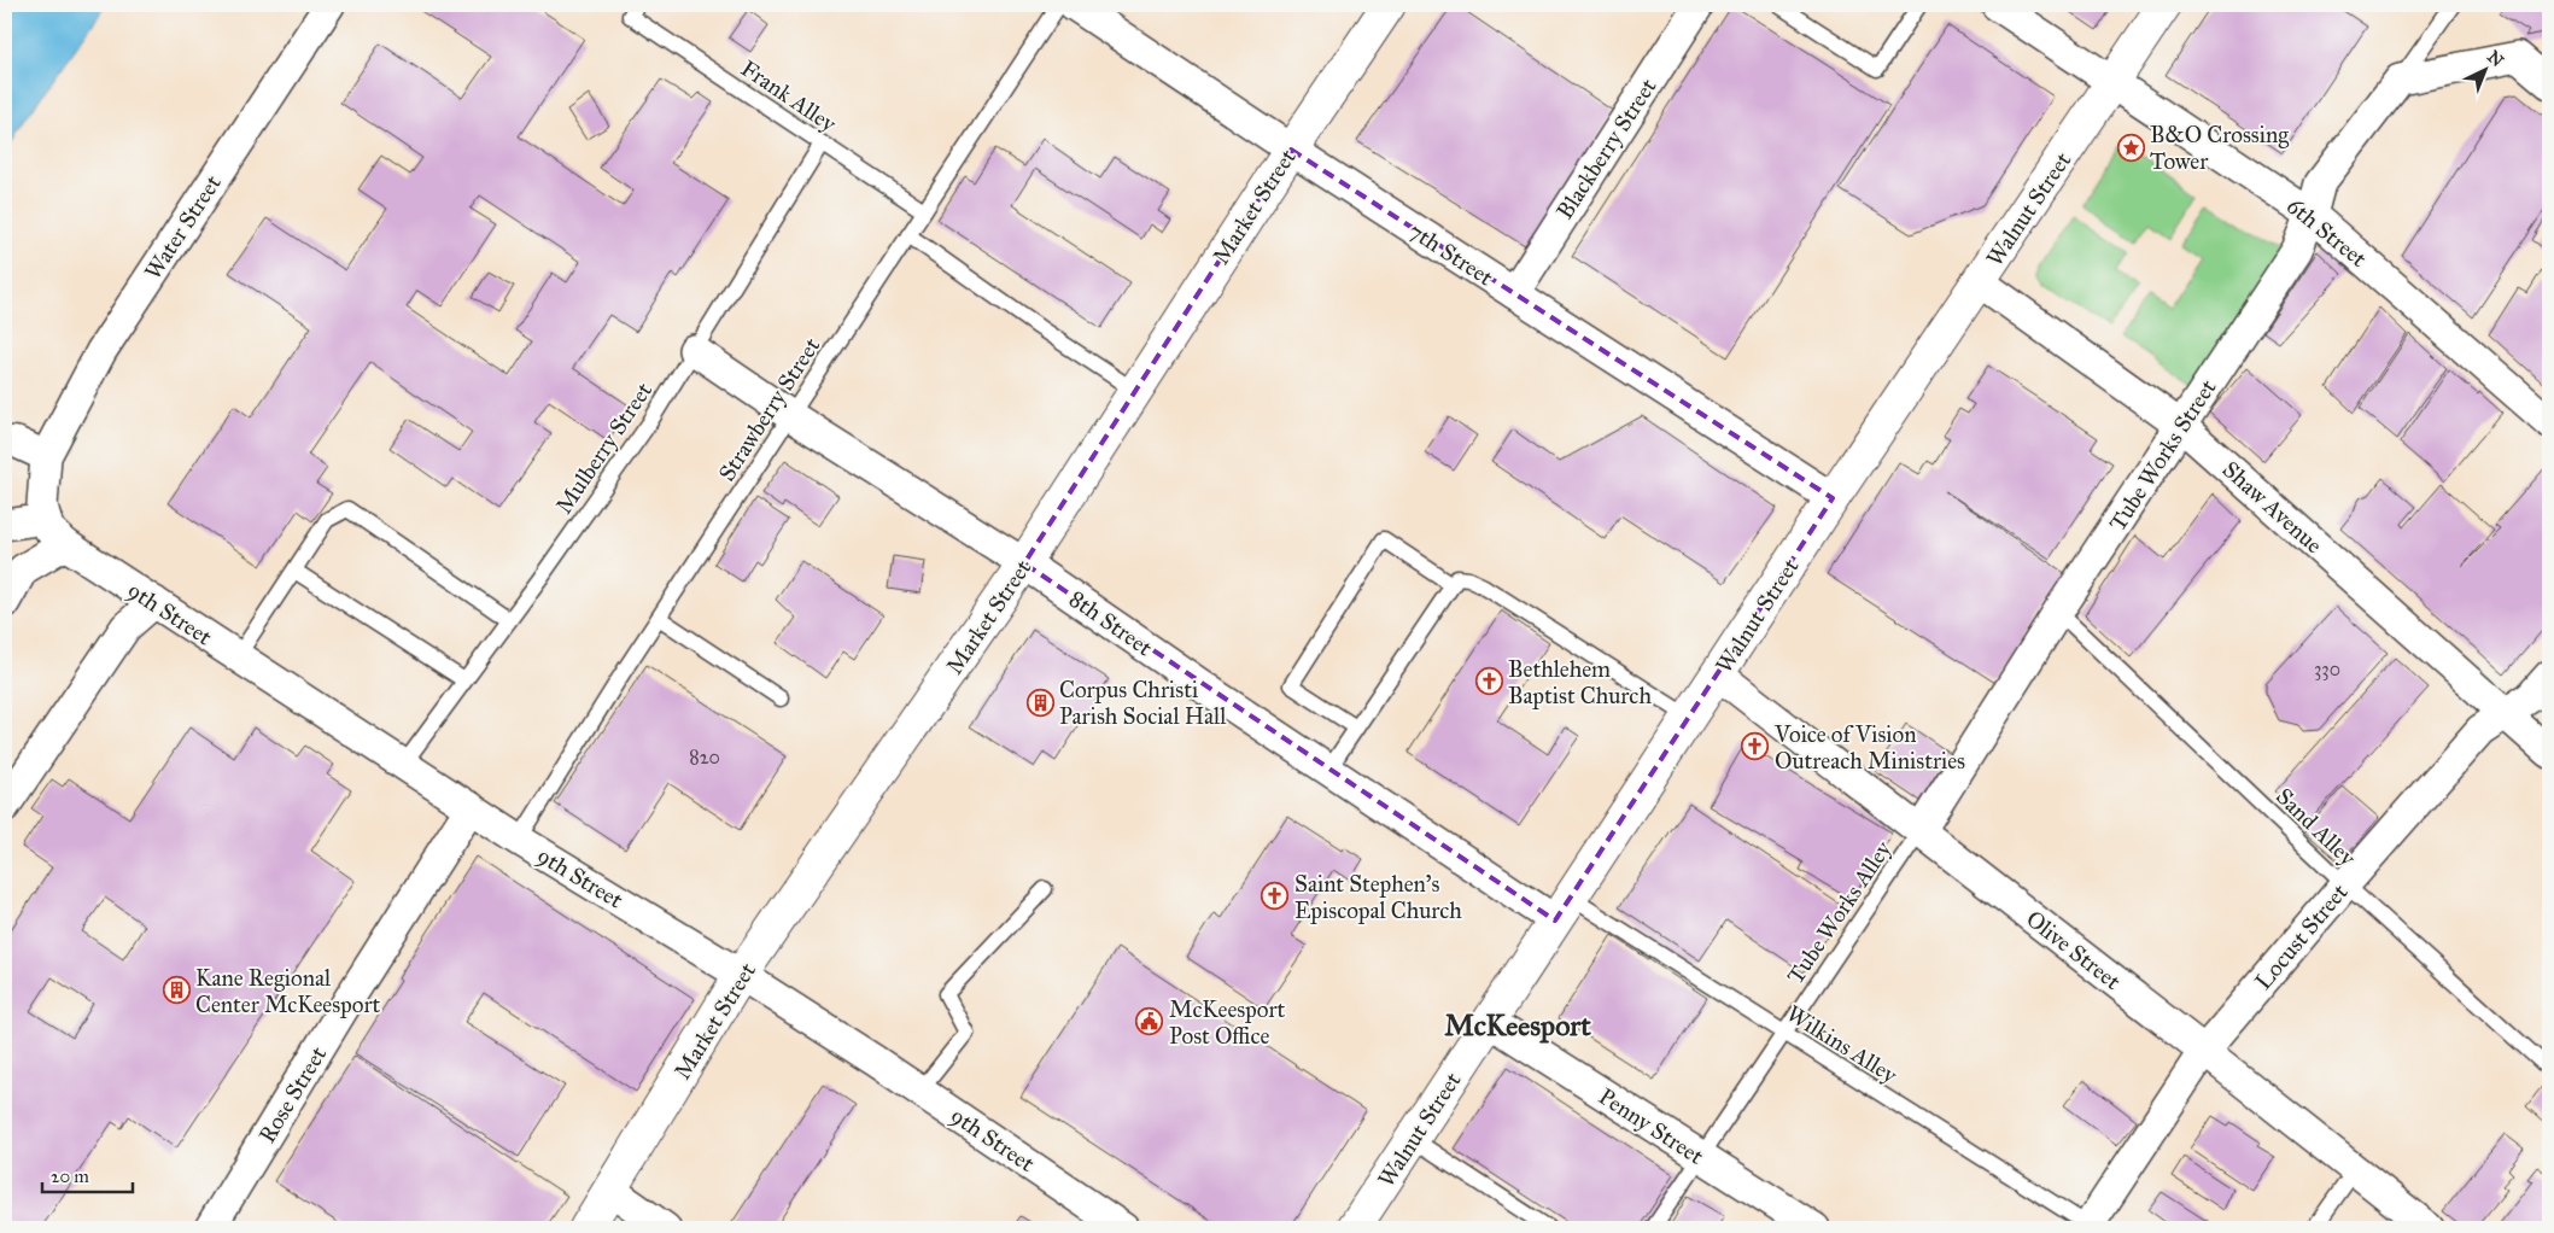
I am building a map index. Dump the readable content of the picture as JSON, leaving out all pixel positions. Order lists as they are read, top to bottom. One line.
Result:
{"streets":{"main road":["Market Street","Walnut Street"],"street":["Blackberry Street","Water Street","6th Street","7th Street","Tube Works Street","Shaw Avenue","9th Street","8th Street","Locust Street","Olive Street","Rose Street","Penny Street"],"lane":["Frank Alley","Strawberry Street","Mulberry Street","Sand Alley","Tube Works Alley","Wilkins Alley"]},"crossings":[["Frank Alley","Strawberry Street"],["Frank Alley","Mulberry Street"],["Blackberry Street","7th Street"],["Market Street","7th Street"],["Market Street","9th Street"],["Market Street","8th Street"],["Walnut Street","6th Street"],["Walnut Street","7th Street"],["Walnut Street","Shaw Avenue"],["Walnut Street","8th Street"],["Walnut Street","Olive Street"],["Walnut Street","Wilkins Alley"],["Walnut Street","Penny Street"],["6th Street","Tube Works Street"],["Strawberry Street","9th Street"],["Strawberry Street","8th Street"],["Mulberry Street","9th Street"],["Mulberry Street","8th Street"],["Tube Works Street","Shaw Avenue"],["Tube Works Street","Sand Alley"],["Tube Works Street","Tube Works Alley"],["Tube Works Street","Olive Street"],["Shaw Avenue","Locust Street"],["9th Street","Rose Street"],["8th Street","Wilkins Alley"],["Sand Alley","Locust Street"],["Tube Works Alley","Olive Street"],["Tube Works Alley","Wilkins Alley"],["Tube Works Alley","Penny Street"],["Locust Street","Olive Street"],["Locust Street","Wilkins Alley"]],"districts":["McKeesport"],"places":{"place":["B&O Crossing Tower"],"church":["Bethlehem Baptist Church","Voice of Vision Outreach Ministries","Saint Stephen's Episcopal Church"],"building":["Corpus Christi Parish Social Hall","Kane Regional Center McKeesport"],"public building":["McKeesport Post Office"]},"house_numbers":["330","820"],"scale_bar":"20 m","north":"top right"}
